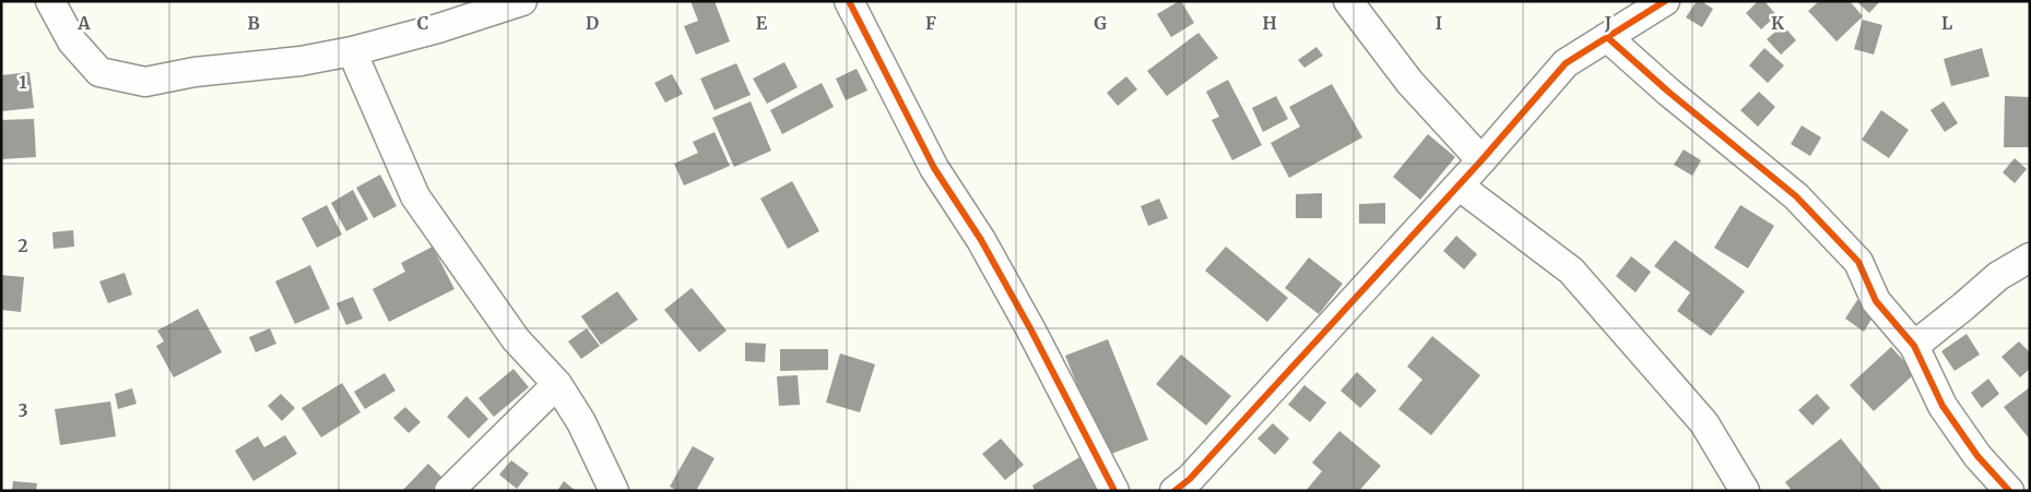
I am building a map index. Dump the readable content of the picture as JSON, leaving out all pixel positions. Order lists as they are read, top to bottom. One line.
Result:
{"grid":{"columns":["A","B","C","D","E","F","G","H","I","J","K","L"],"rows":["1","2","3"]}}
